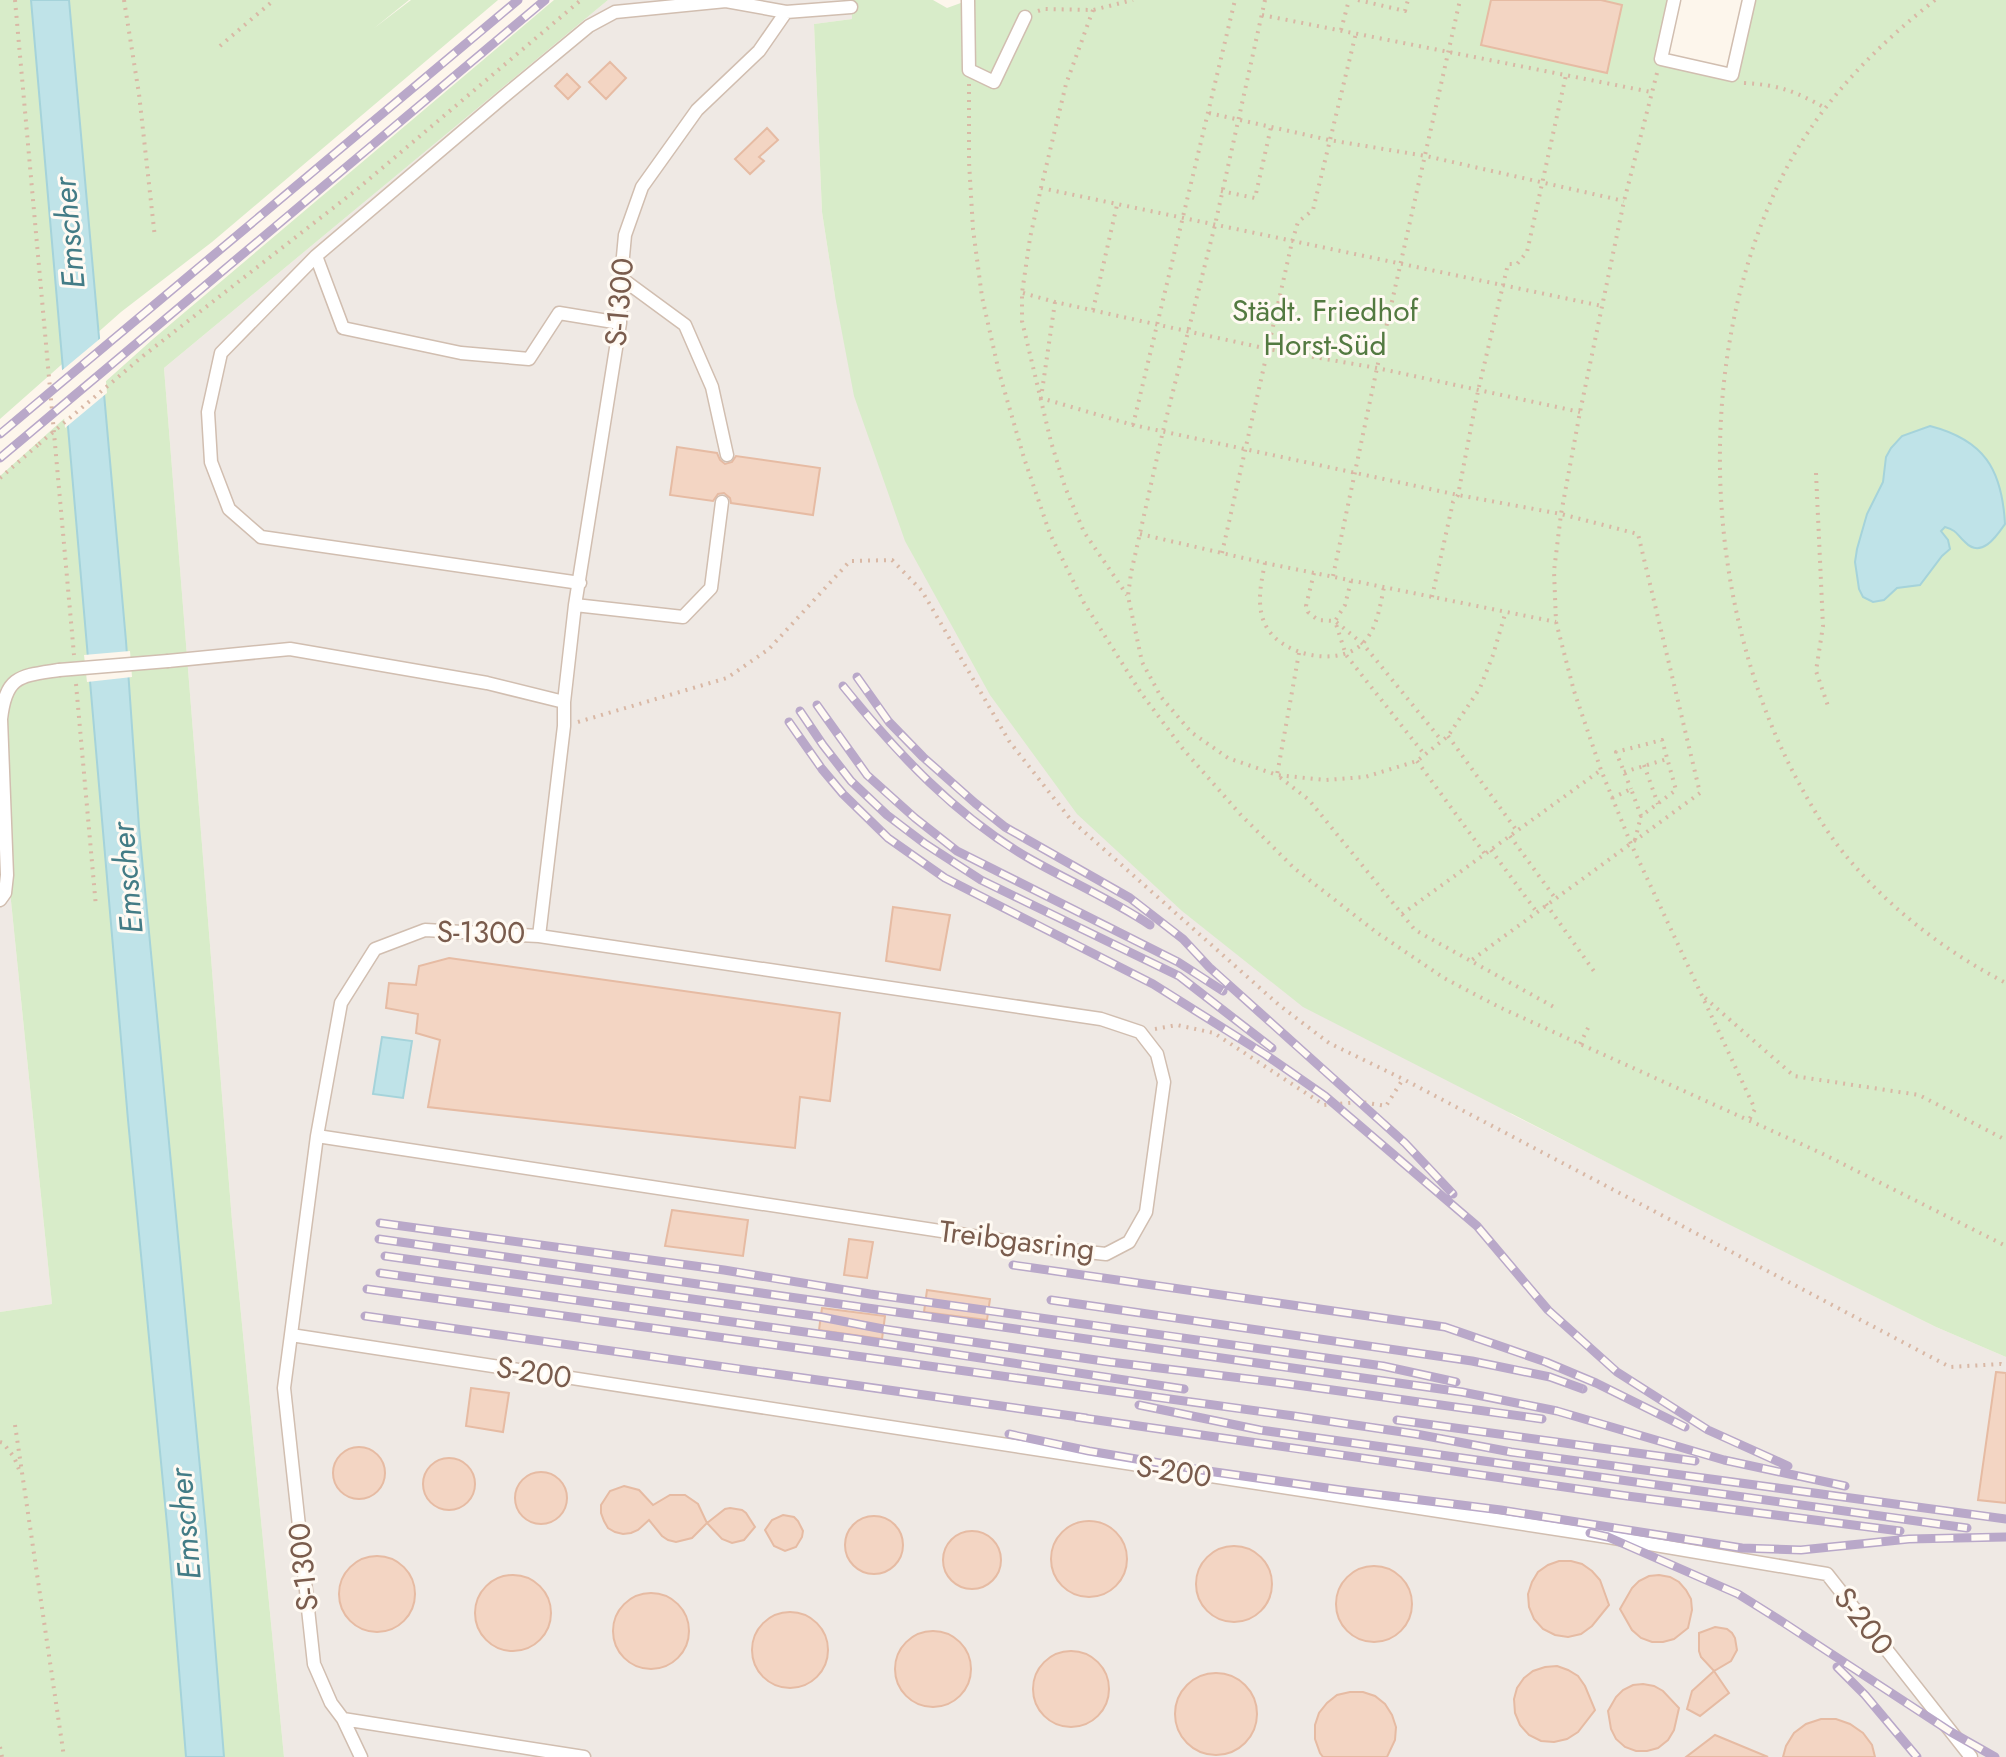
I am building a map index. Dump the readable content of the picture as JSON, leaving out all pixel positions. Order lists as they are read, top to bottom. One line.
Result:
{"streets":{"lane":["S-1300","Treibgasring","S-200"]},"crossings":[["S-1300","Treibgasring"],["S-1300","S-200"]],"water":["Emscher"],"parks":["Städt. Friedhof Horst-Süd"]}
